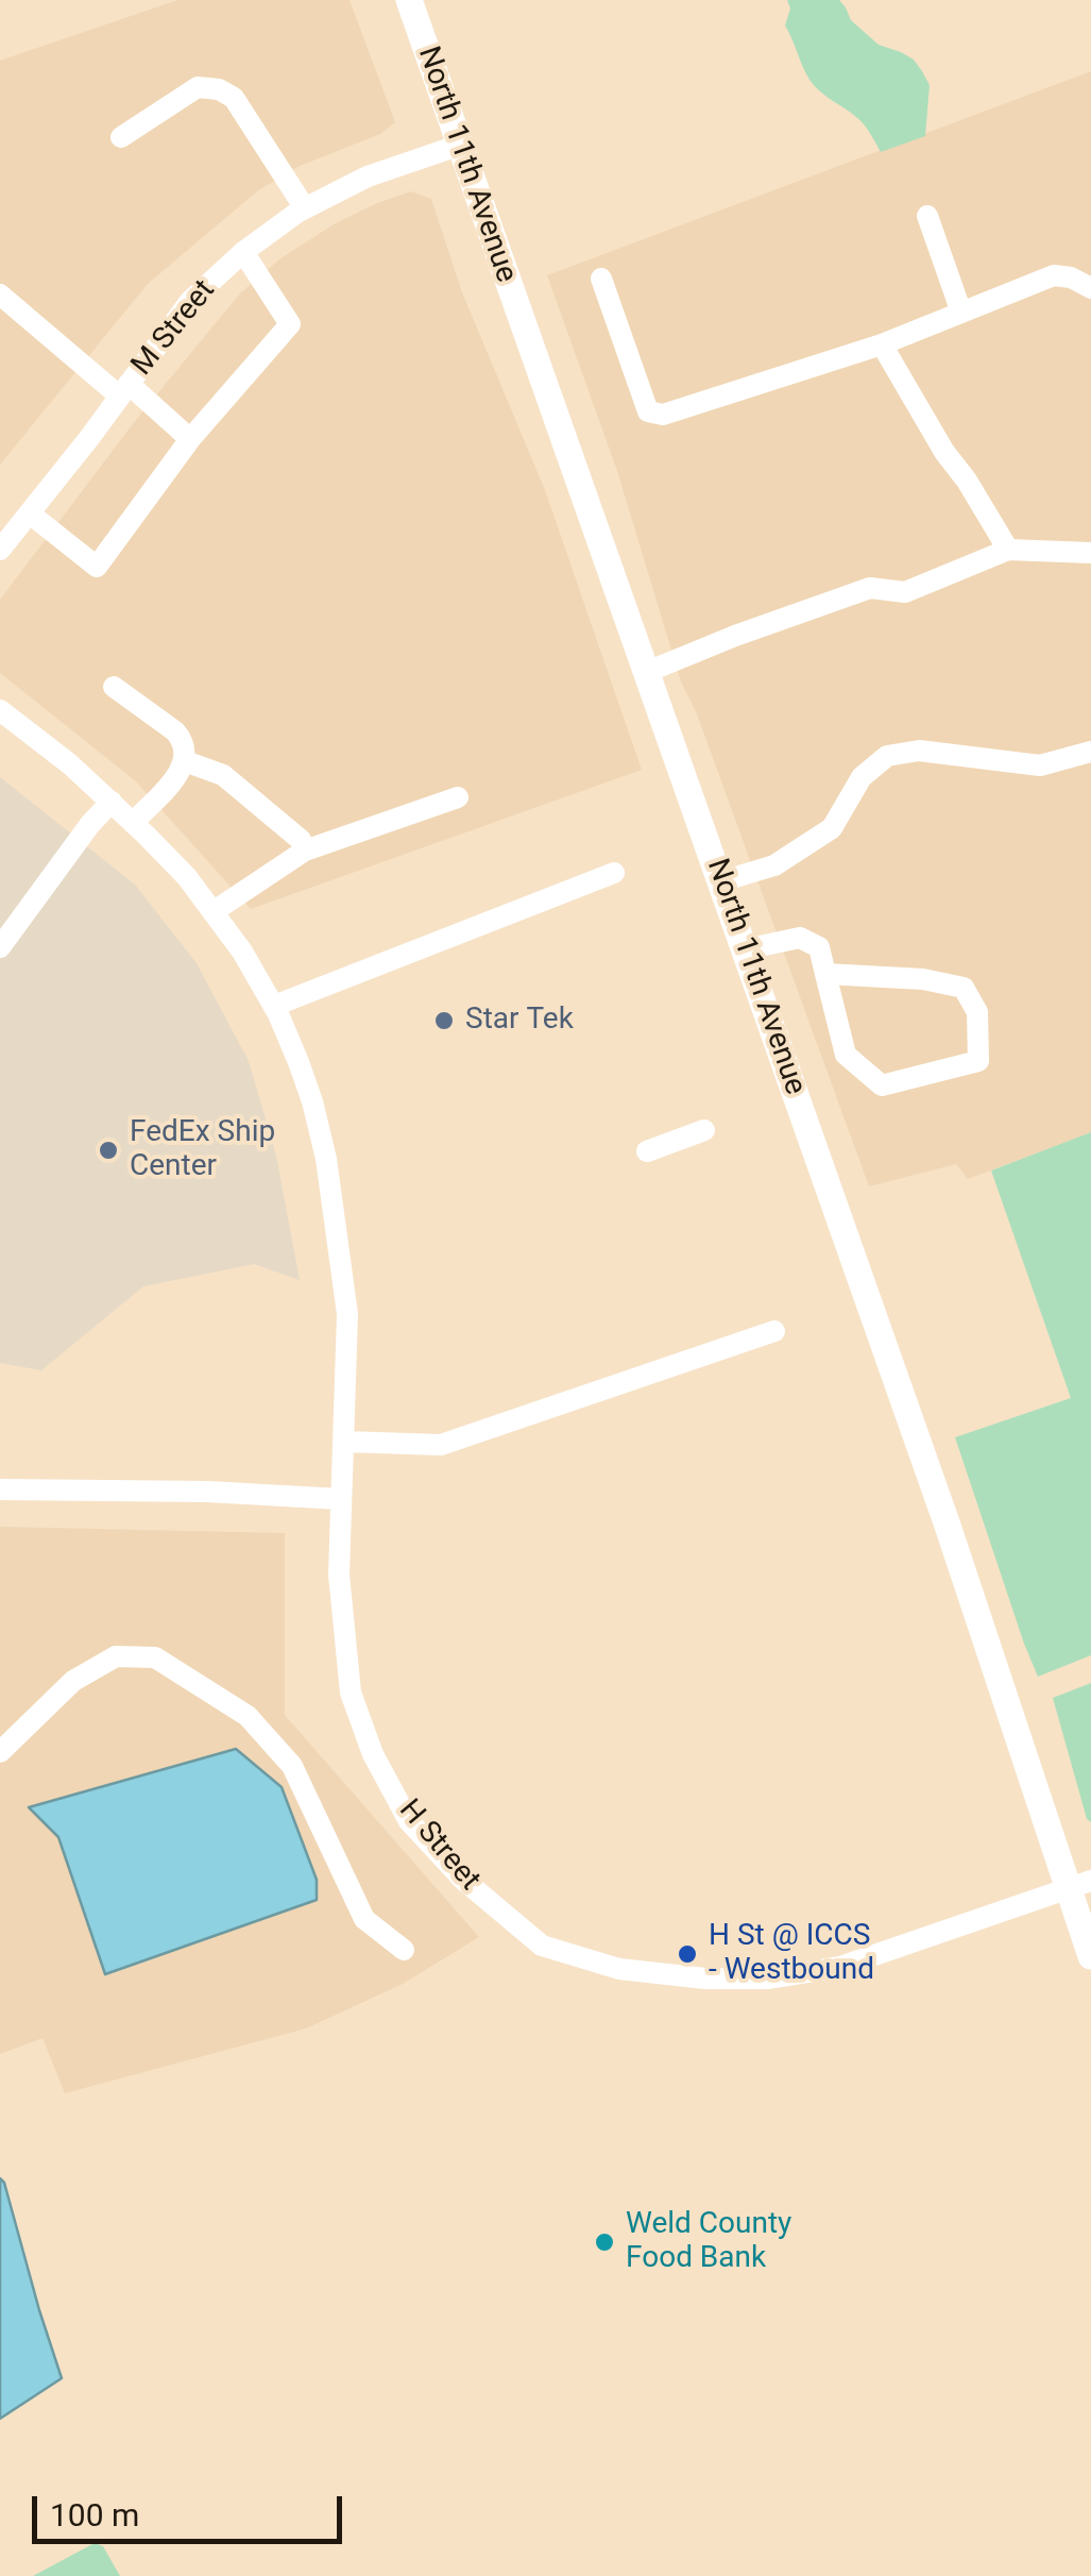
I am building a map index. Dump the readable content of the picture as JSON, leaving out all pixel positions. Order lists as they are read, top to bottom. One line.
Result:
{"streets":{"main road":["North 11th Avenue"],"street":["M Street","H Street"]},"crossings":[["North 11th Avenue","M Street"],["North 11th Avenue","H Street"]],"places":["Star Tek","FedEx Ship Center","H St @ ICCS - Westbound","Weld County Food Bank"],"scale_bar":"100 m"}
